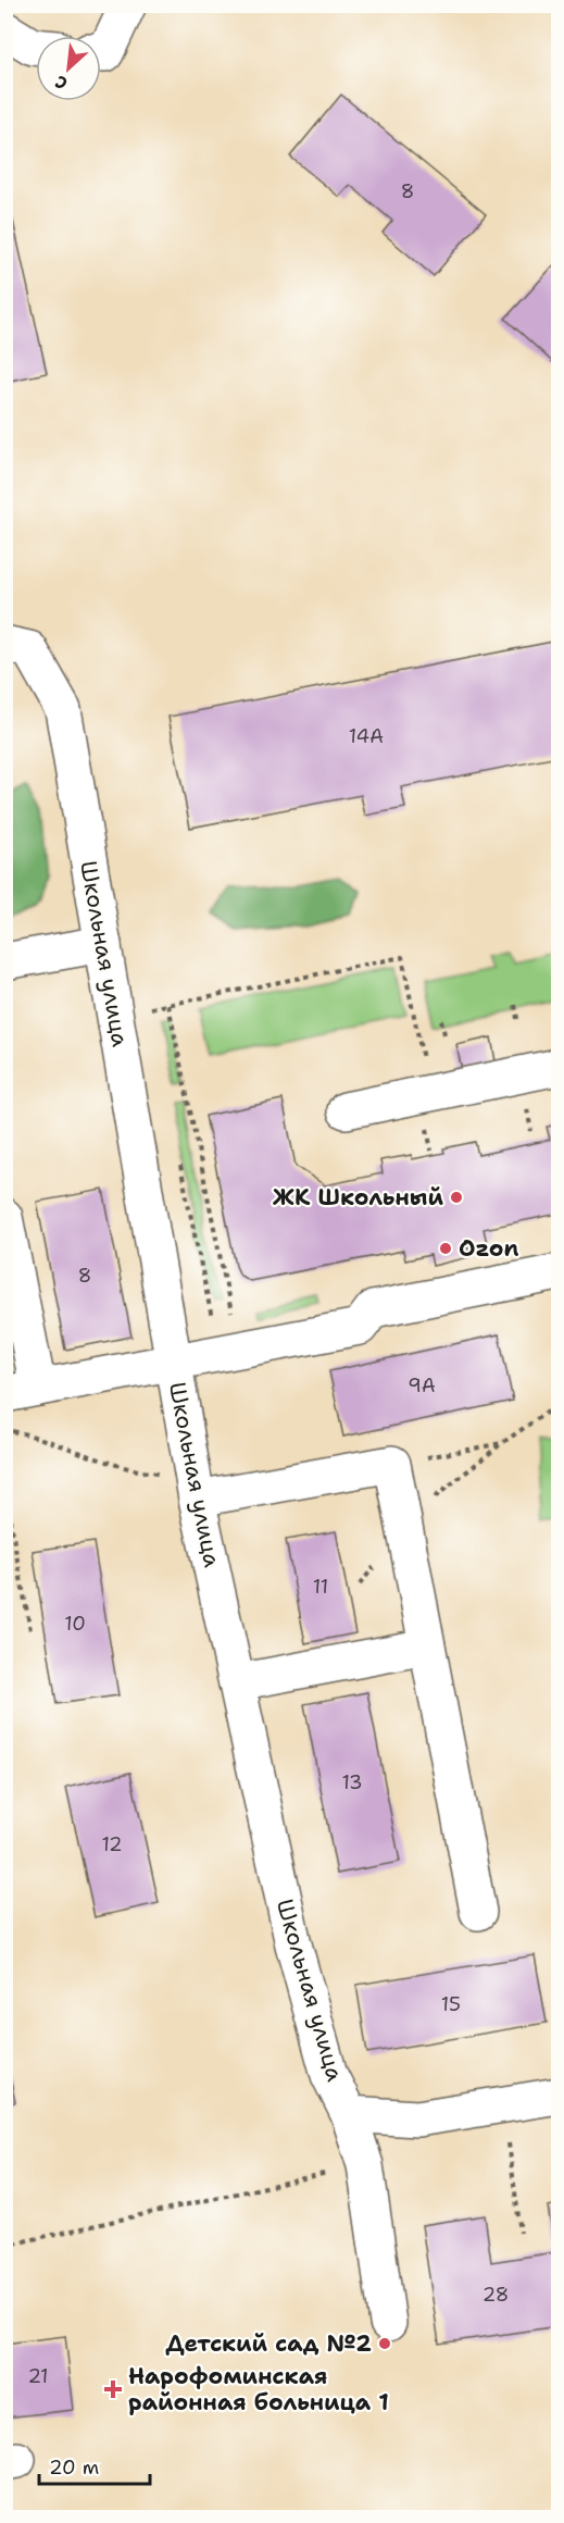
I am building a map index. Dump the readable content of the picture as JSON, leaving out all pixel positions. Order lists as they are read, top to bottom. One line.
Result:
{"streets":{"street":["Школьная улица"]},"places":{"other":["ЖК Школьный","Ozon","Детский сад №2"],"health":["Нарофоминская районная больница 1"]},"house_numbers":["8","14А","8","9А","11","10","13","12","15","28","21"],"scale_bar":"20 m","north":"bottom left"}
